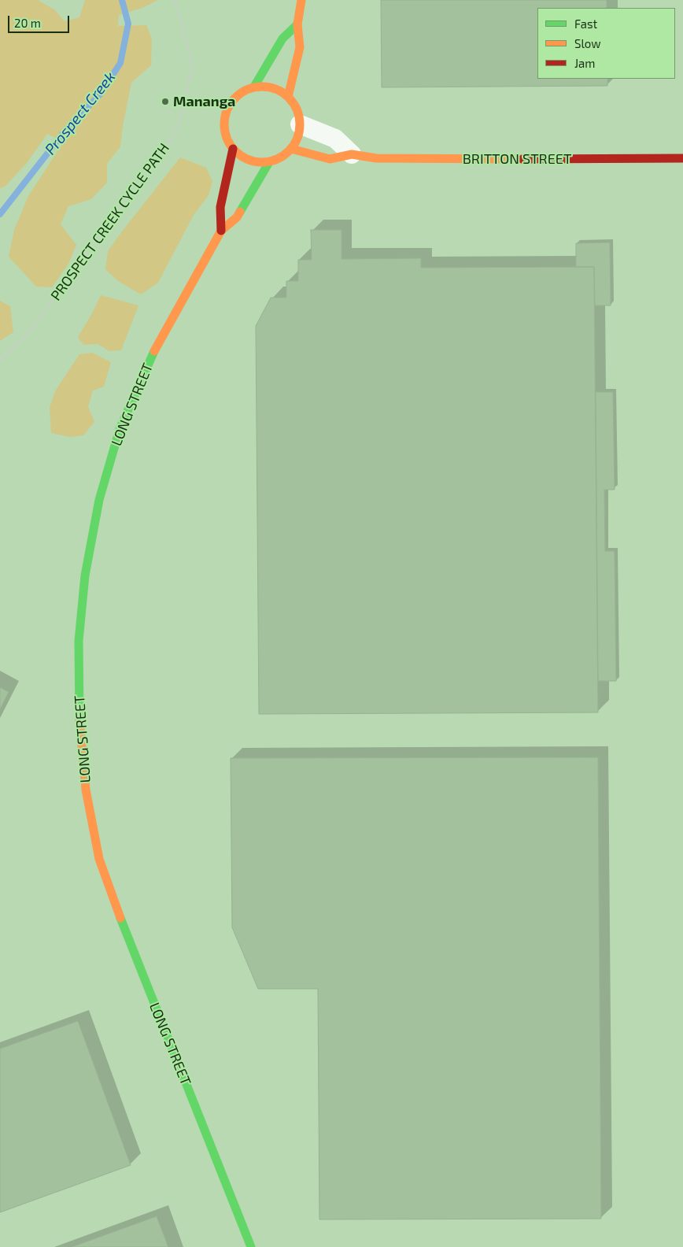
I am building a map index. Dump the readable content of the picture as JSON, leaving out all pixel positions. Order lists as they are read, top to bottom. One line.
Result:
{"streets":{"street":["BRITTON STREET","LONG STREET"],"path":["PROSPECT CREEK CYCLE PATH"]},"crossings":[["BRITTON STREET","LONG STREET"]],"water":["Prospect Creek"],"places":["Mananga"],"legend":["Fast","Slow","Jam"],"scale_bar":"20 m"}
